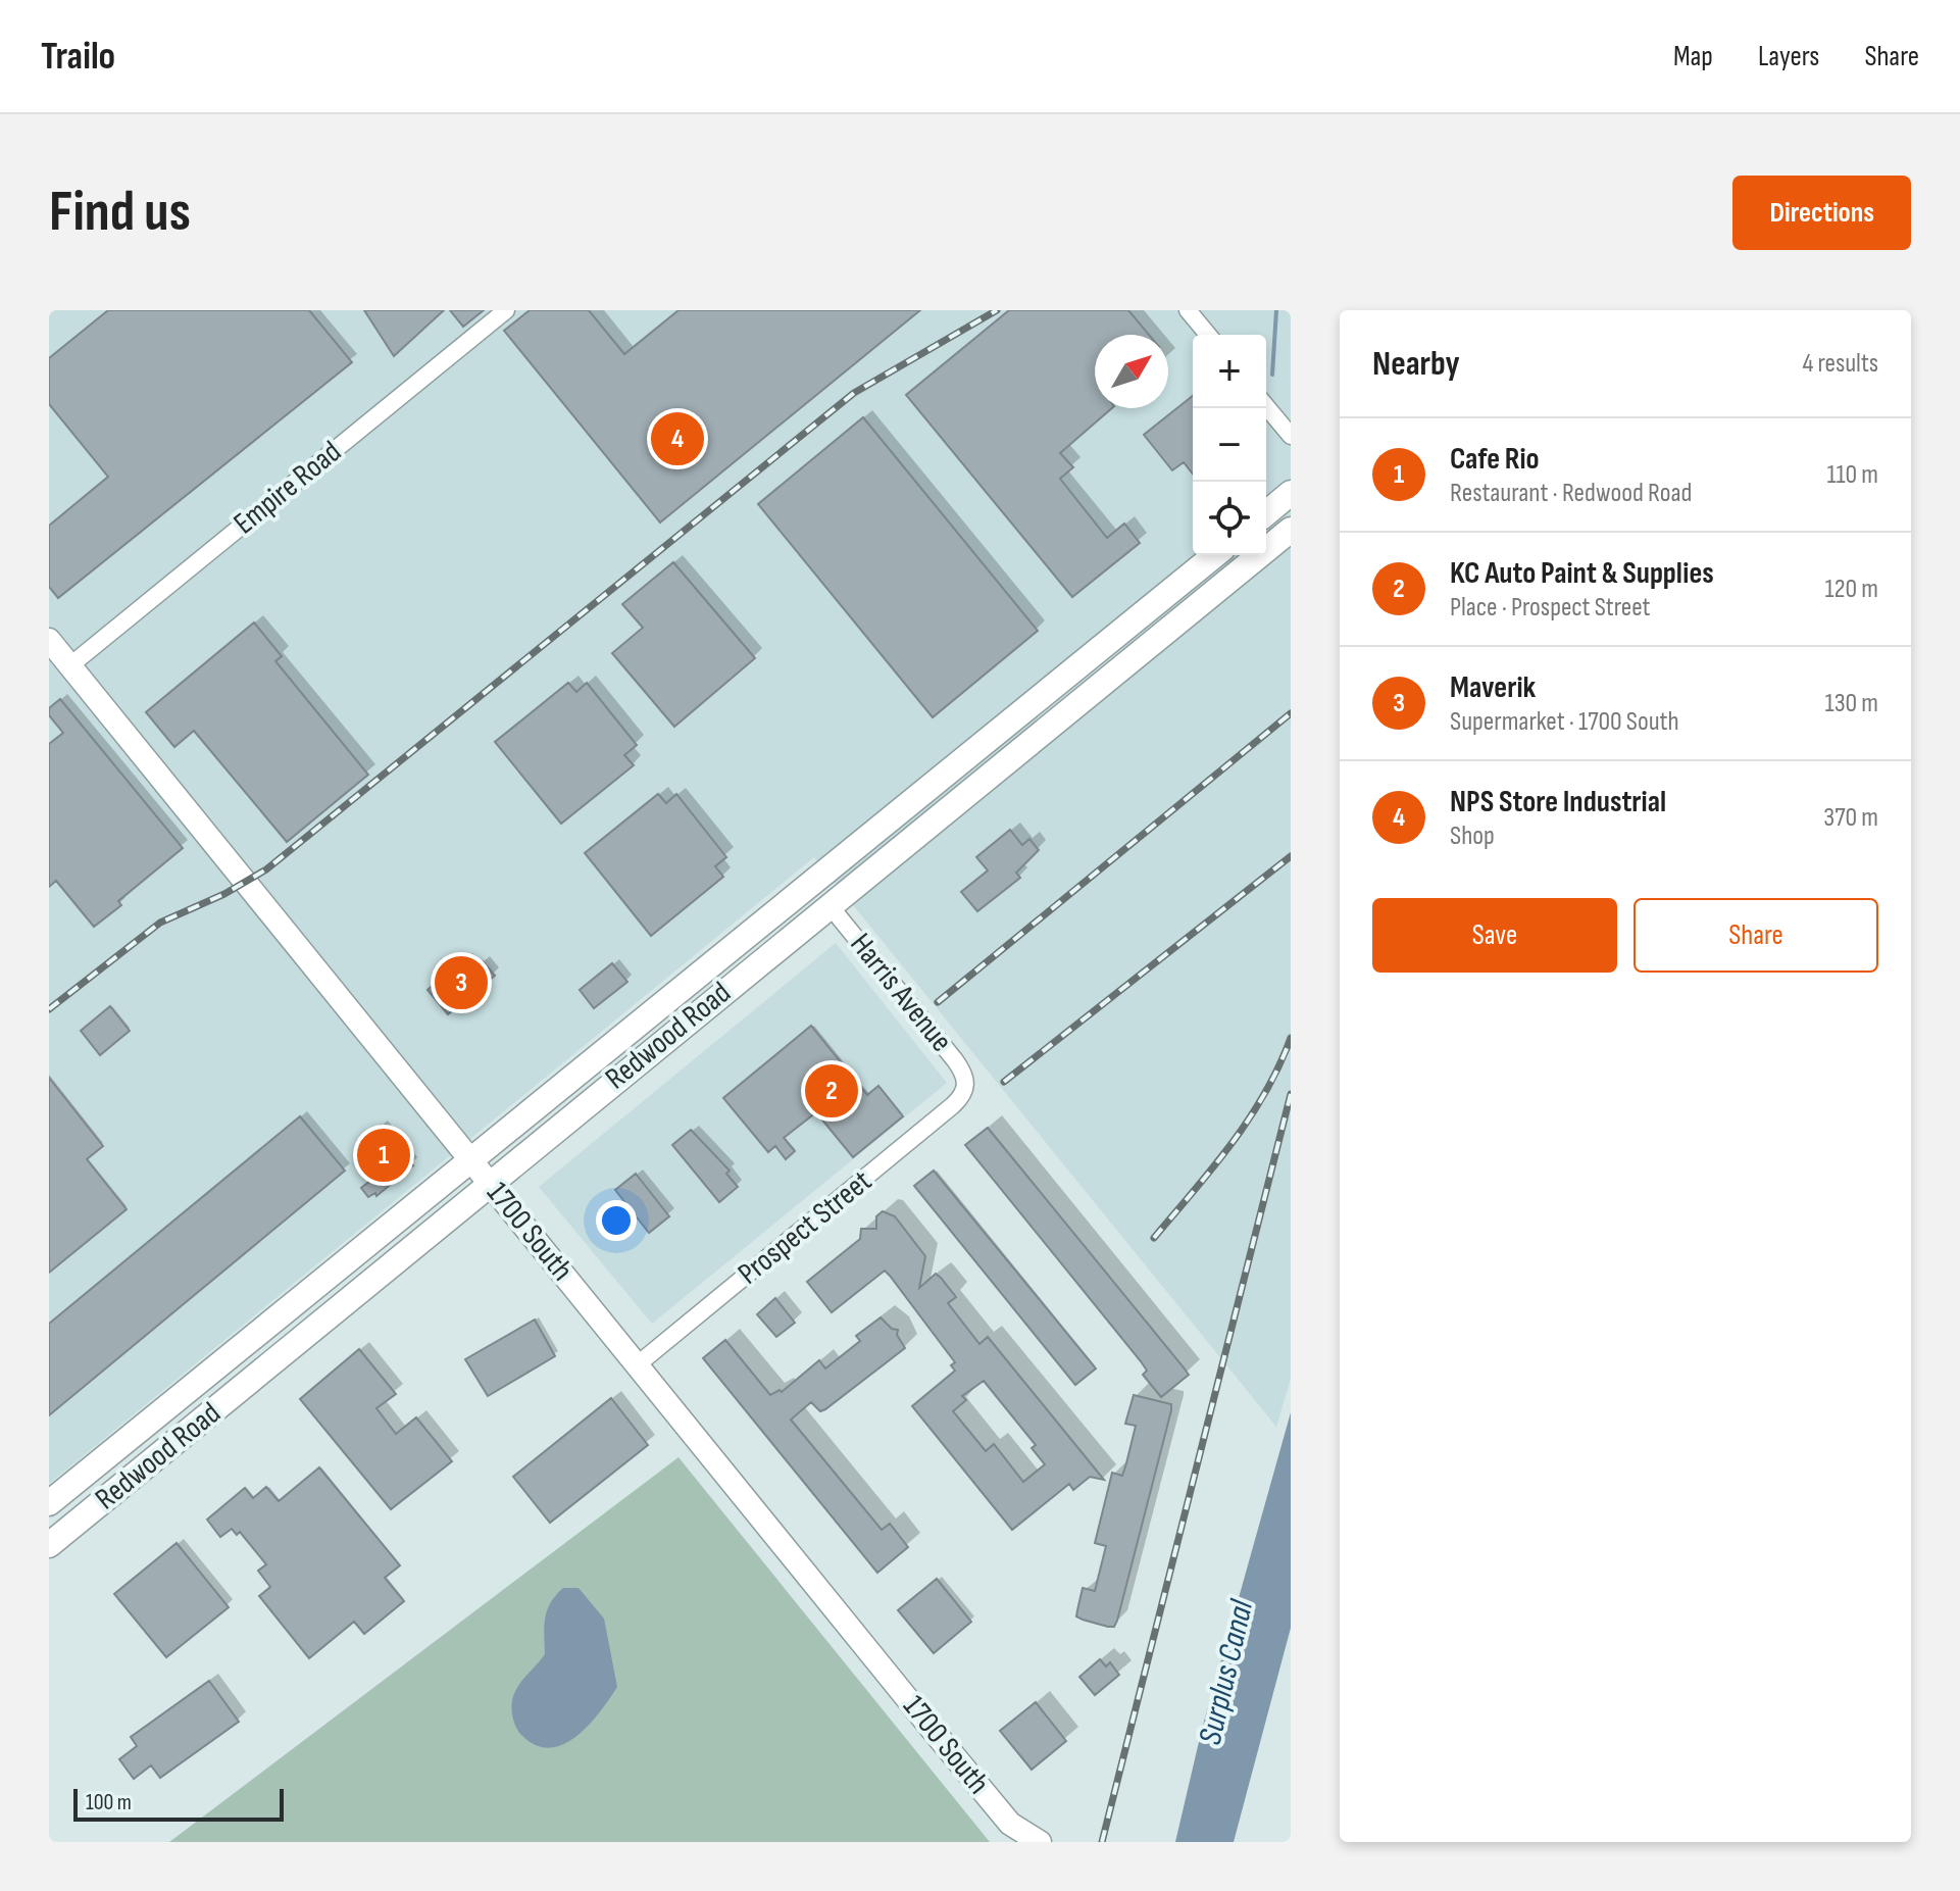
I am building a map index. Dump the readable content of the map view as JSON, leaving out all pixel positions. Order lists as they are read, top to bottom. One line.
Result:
{"streets":{"main road":["Redwood Road"],"street":["Empire Road","Harris Avenue","Prospect Street","1700 South"]},"crossings":[["Empire Road","1700 South"],["Harris Avenue","Redwood Road"],["Harris Avenue","Prospect Street"],["Redwood Road","1700 South"],["Prospect Street","1700 South"]],"water":["Surplus Canal"],"scale_bar":"100 m","north":"top right","page":{"header":"Trailo","nav":["Map","Layers","Share"],"buttons":["Directions",["Save","Share"]],"title":"Find us","heading":["Nearby","4 results"],"map_buttons":["+","−"],"pins":["4","3","2","1"],"list":[{"mark":"1","name":"Cafe Rio","note":"Restaurant · Redwood Road","value":"110 m"},{"mark":"2","name":"KC Auto Paint & Supplies","note":"Place · Prospect Street","value":"120 m"},{"mark":"3","name":"Maverik","note":"Supermarket · 1700 South","value":"130 m"},{"mark":"4","name":"NPS Store Industrial","note":"Shop","value":"370 m"}],"scale":"100 m"}}
